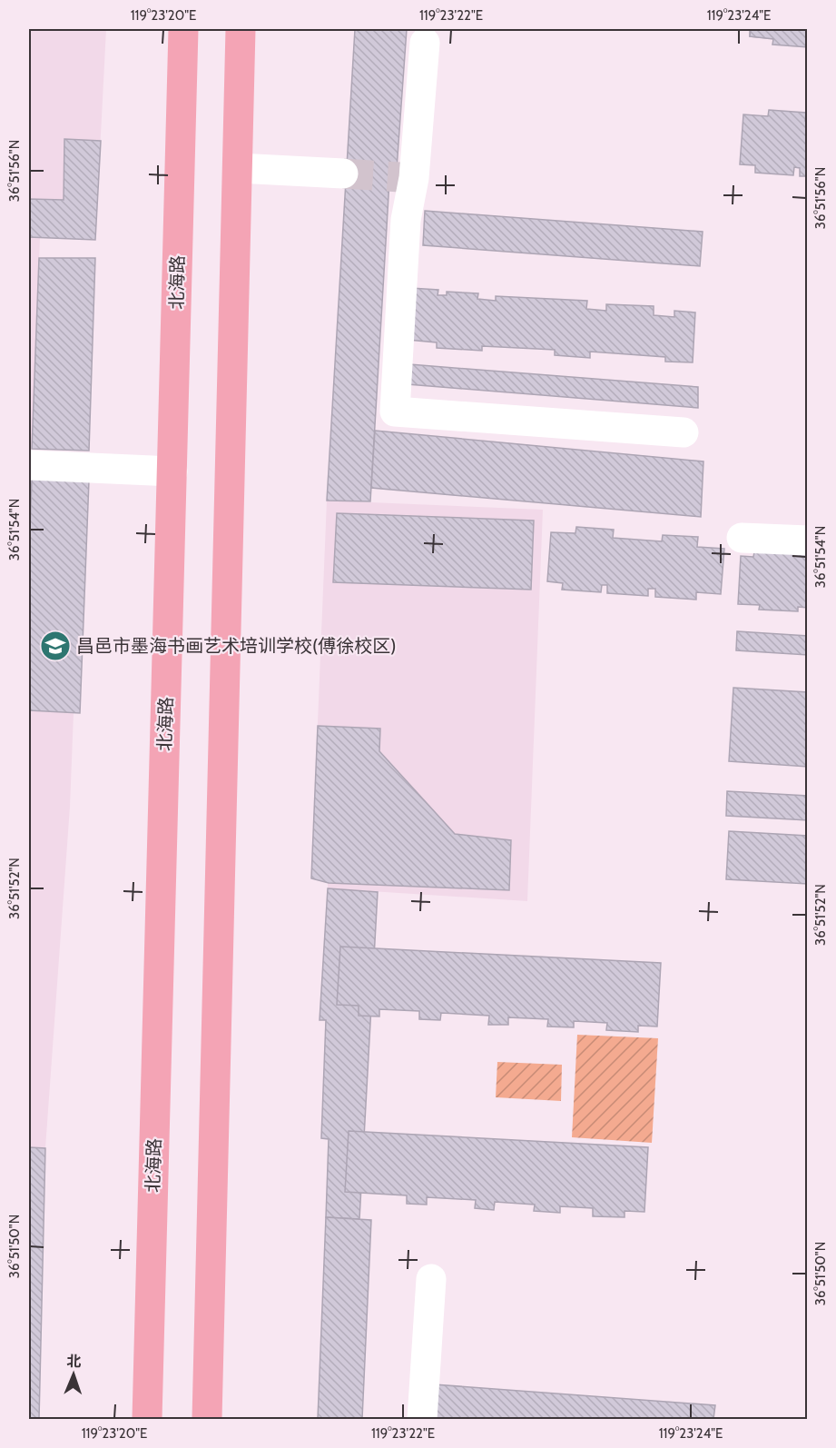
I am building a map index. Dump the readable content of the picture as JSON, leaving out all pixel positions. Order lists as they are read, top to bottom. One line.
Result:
{"streets":{"main road":["北海路"]},"places":{"school or university":["昌邑市墨海书画艺术培训学校(傅徐校区)"]},"north":"top","coordinates":["119°23'20\"E","119°23'22\"E","119°23'24\"E","36°51'56\"N","36°51'54\"N","36°51'52\"N","36°51'50\"N"]}
